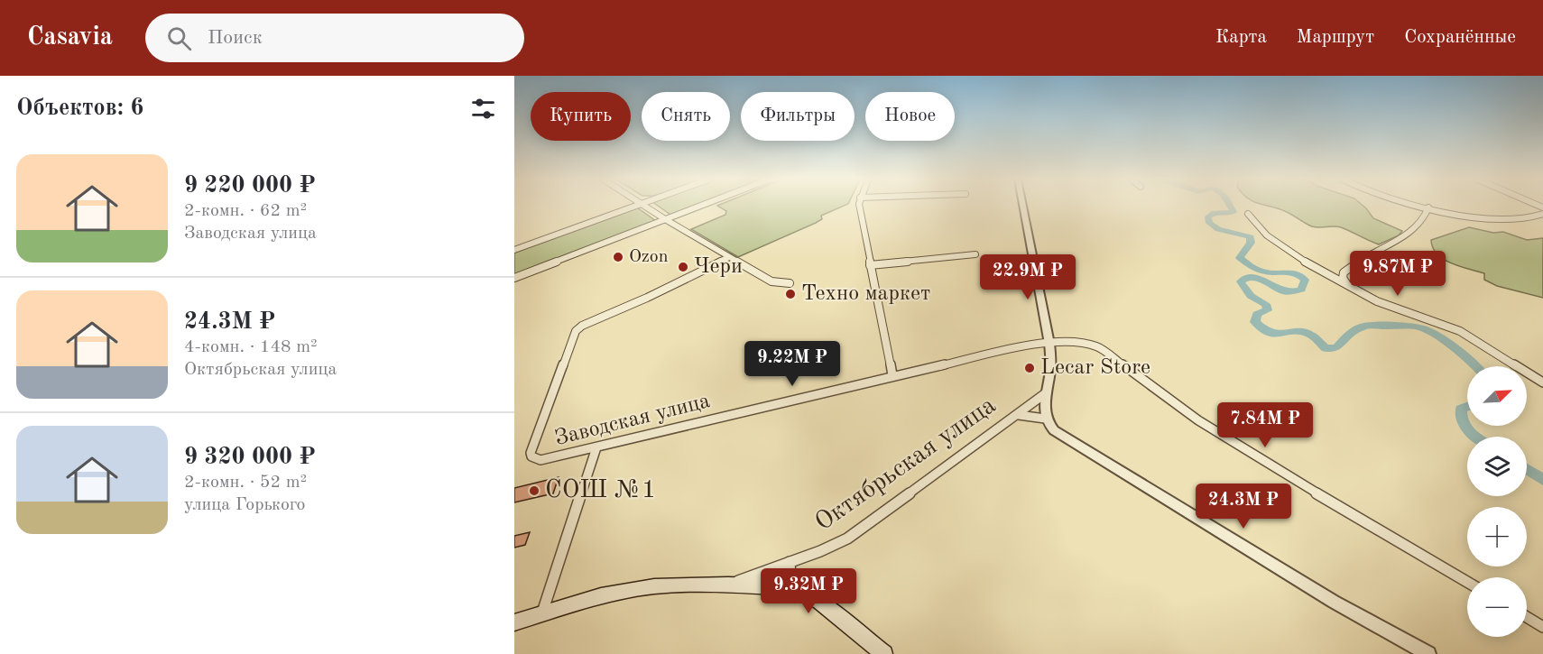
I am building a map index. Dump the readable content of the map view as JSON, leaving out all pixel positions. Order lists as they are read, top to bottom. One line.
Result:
{"streets":{"street":["Заводская улица","Октябрьская улица"]},"places":["Ozon","Чери","Техно маркет","Lecar Store","СОШ №1"],"north":"top right","page":{"header":"Casavia","search":"Поиск","nav":["Карта","Маршрут","Сохранённые"],"heading":"Объектов: 6","chip":["Купить","Снять","Фильтры","Новое"],"list":[{"name":"9 220 000 ₽","note":"2-комн. · 62 m² · Заводская улица"},{"name":"24.3M ₽","note":"4-комн. · 148 m² · Октябрьская улица"},{"name":"9 320 000 ₽","note":"2-комн. · 52 m² · улица Горького"}],"price":["9.87M ₽","22.9M ₽","9.22M ₽","7.84M ₽","24.3M ₽","9.32M ₽"],"map_buttons":["+","−"]}}
